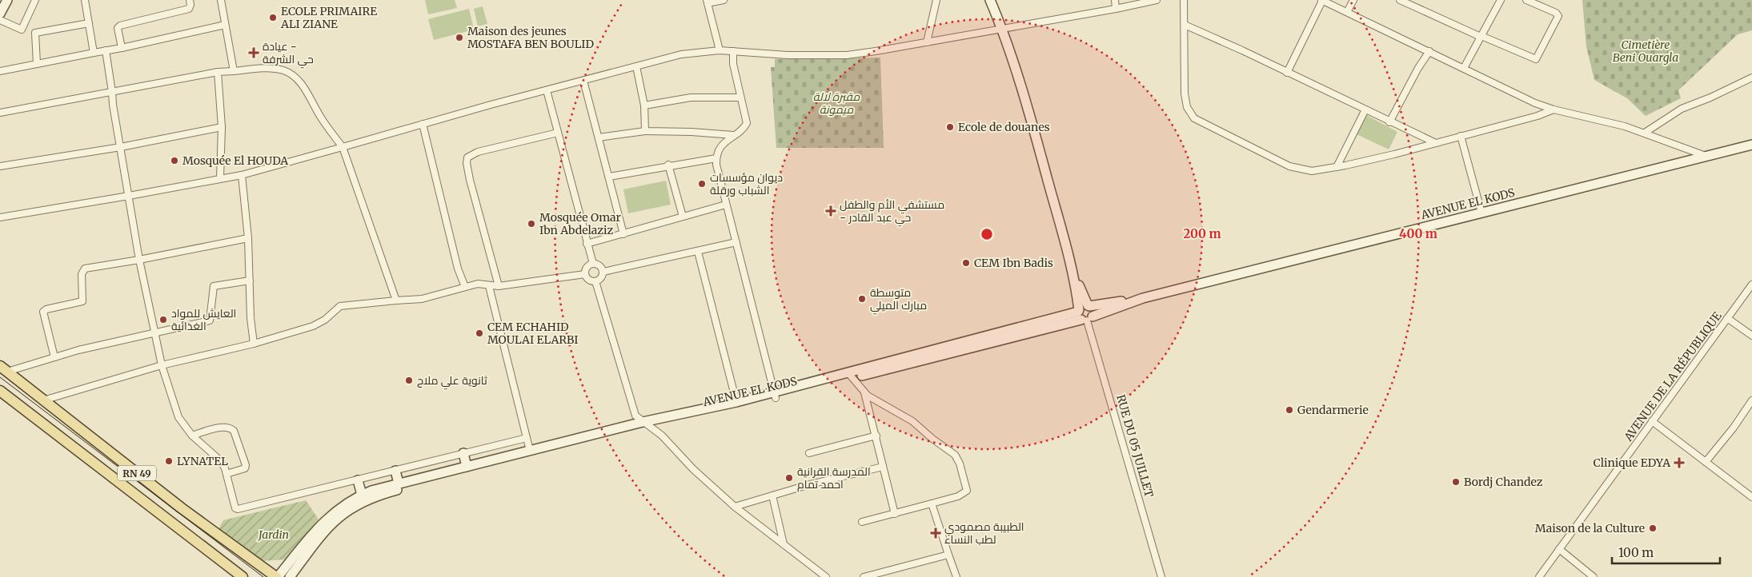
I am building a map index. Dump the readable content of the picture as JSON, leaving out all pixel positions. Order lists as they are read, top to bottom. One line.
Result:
{"streets":{"main road":["AVENUE EL KODS","RN 49"],"street":["AVENUE DE LA RÉPUBLIQUE","RUE DU 05 JUILLET"]},"crossings":[["AVENUE EL KODS","RUE DU 05 JUILLET"]],"parks":["Cimetière Beni Ouargla","مقبرة لالة ميمونة","Jardin"],"places":{"other":["ECOLE PRIMAIRE ALI ZIANE","Maison des jeunes MOSTAFA BEN BOULID","Ecole de douanes","Mosquée El HOUDA","ديوان مؤسسات الشباب ورقلة","Mosquée Omar Ibn Abdelaziz","CEM Ibn Badis","متوسطة مبارك الميلي","العايش للمواد الغذائية","CEM ECHAHID MOULAI ELARBI","ثانوية علي ملاح","Gendarmerie","LYNATEL","المدرسة القرانية احمد تمام","Bordj Chandez","Maison de la Culture"],"health":["عيادة - حي الشرفة","مستشفي الأم والطفل - حي عبد القادر","Clinique EDYA","الطبيبة مصمودي لطب النساء"]},"scale_bar":"100 m","rings":["200 m","400 m"]}
